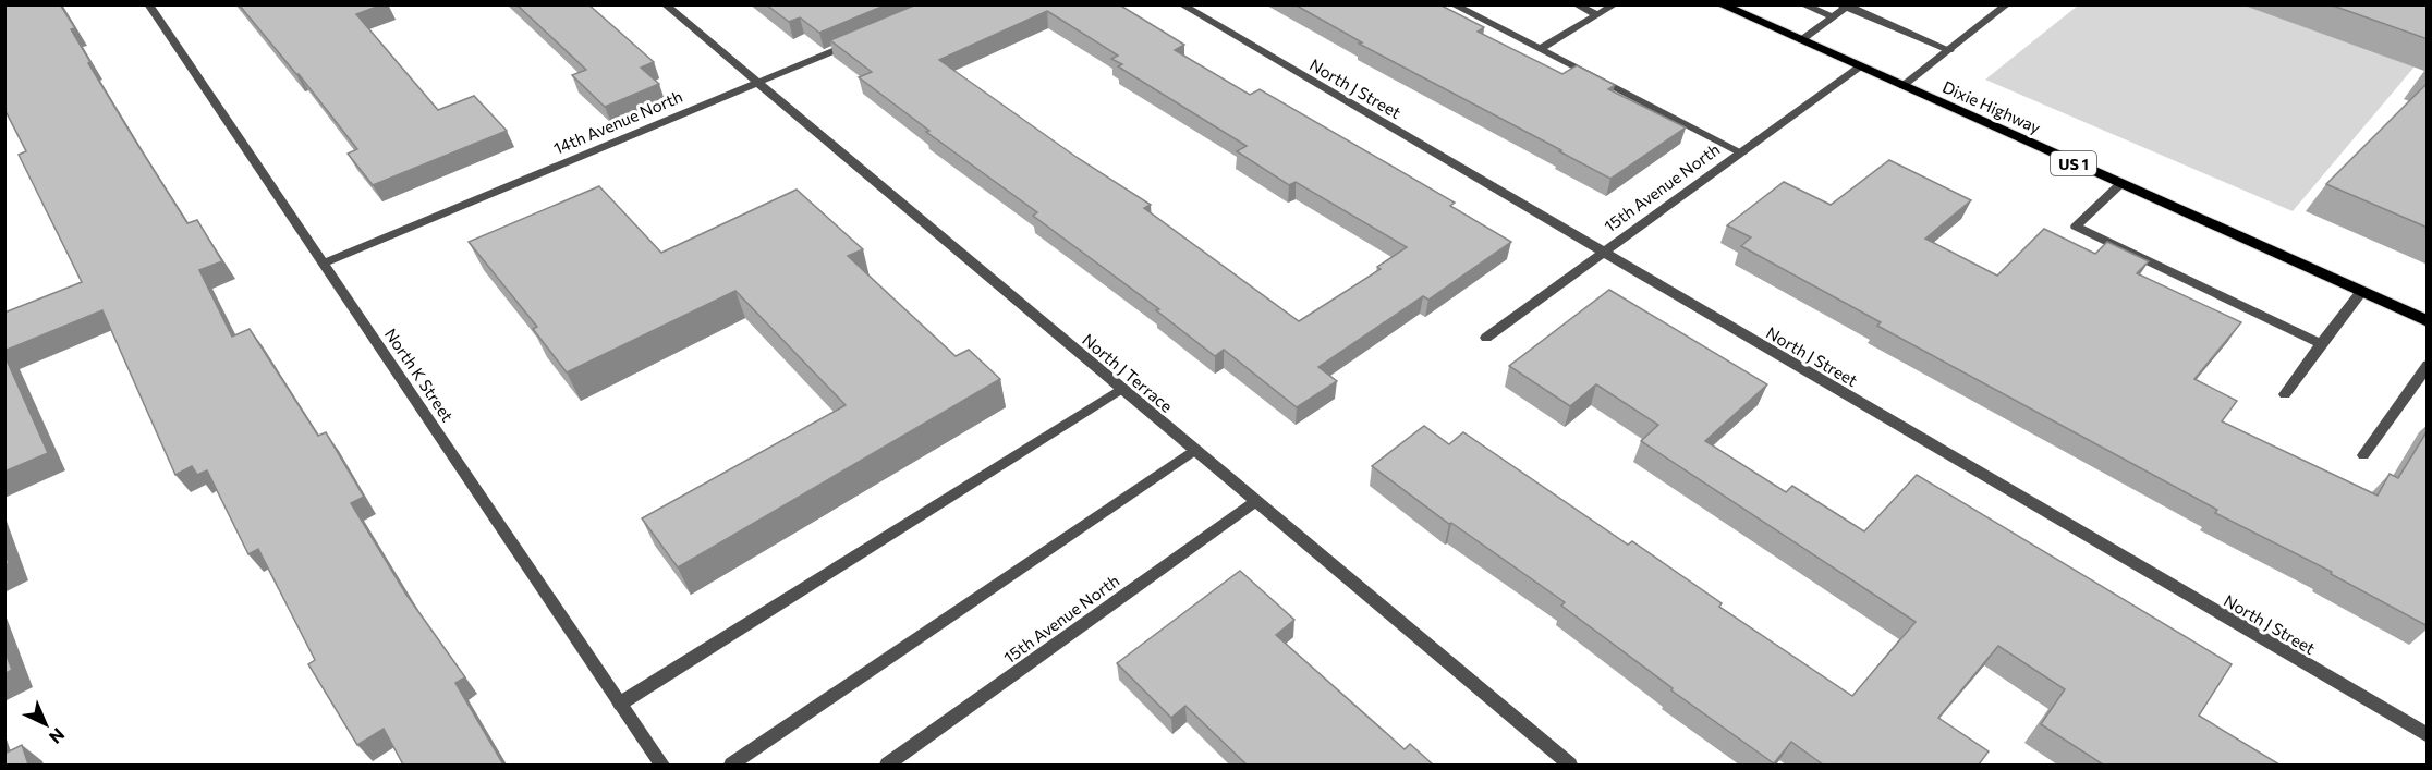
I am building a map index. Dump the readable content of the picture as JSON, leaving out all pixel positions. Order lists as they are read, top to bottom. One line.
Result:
{"streets":{"main road":["Dixie Highway","US 1"],"street":["North J Street","14th Avenue North","15th Avenue North","North J Terrace","North K Street"]},"crossings":[["North J Street","15th Avenue North"],["Dixie Highway","15th Avenue North"],["14th Avenue North","North J Terrace"],["14th Avenue North","North K Street"],["15th Avenue North","North J Terrace"]],"north":"bottom right"}
